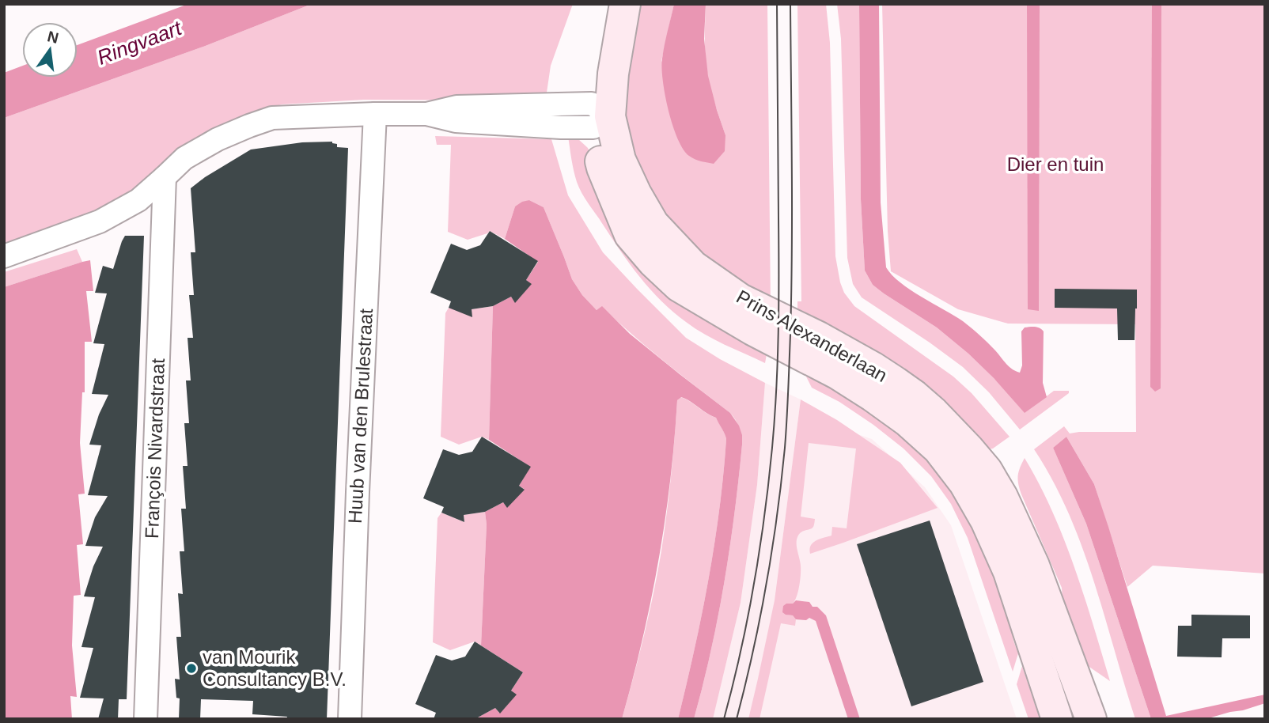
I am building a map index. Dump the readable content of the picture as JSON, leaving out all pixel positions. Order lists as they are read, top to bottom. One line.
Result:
{"streets":{"main road":["Prins Alexanderlaan"],"street":["Huub van den Brulestraat","François Nivardstraat"]},"water":["Ringvaart"],"parks":["Dier en tuin"],"places":["van Mourik Consultancy B.V."],"north":"top"}
